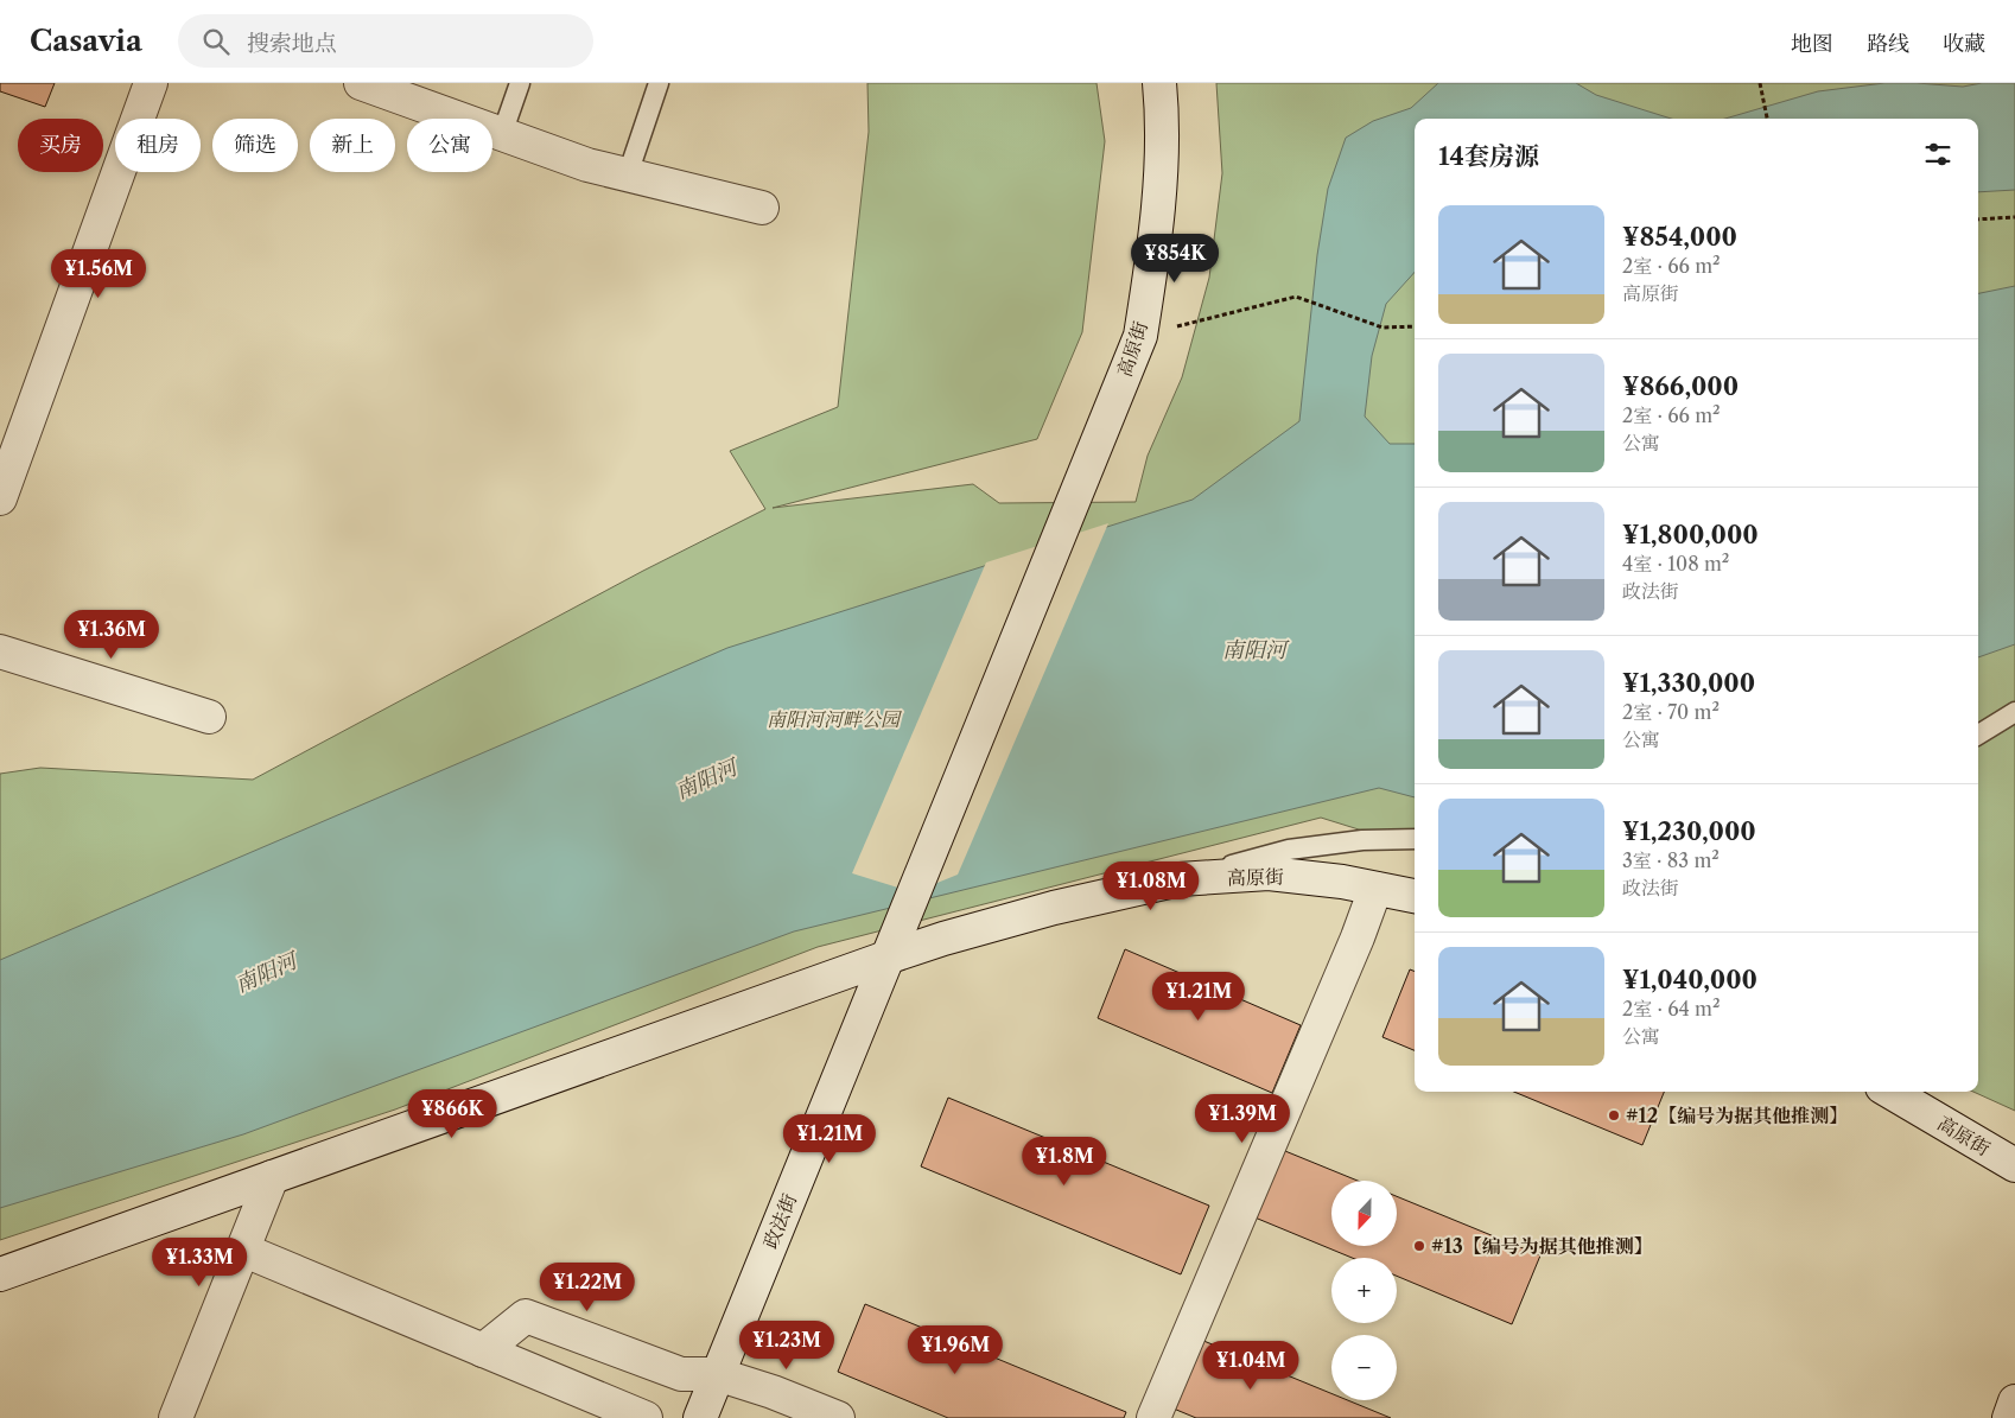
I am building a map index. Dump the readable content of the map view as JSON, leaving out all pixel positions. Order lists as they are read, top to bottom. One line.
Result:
{"streets":{"street":["高原街","政法街"]},"crossings":[["高原街","政法街"]],"water":["南阳河"],"parks":["南阳河河畔公园"],"places":["#12【编号为据其他推测】","#13【编号为据其他推测】"],"north":"bottom","page":{"header":"Casavia","search":"搜索地点","nav":["地图","路线","收藏"],"chip":["买房","租房","筛选","新上","公寓"],"heading":"14套房源","list":[{"name":"¥854,000","note":"2室 · 66 m² · 高原街"},{"name":"¥866,000","note":"2室 · 66 m² · 公寓"},{"name":"¥1,800,000","note":"4室 · 108 m² · 政法街"},{"name":"¥1,330,000","note":"2室 · 70 m² · 公寓"},{"name":"¥1,230,000","note":"3室 · 83 m² · 政法街"},{"name":"¥1,040,000","note":"2室 · 64 m² · 公寓"}],"price":["¥854K","¥1.56M","¥1.36M","¥1.08M","¥1.21M","¥866K","¥1.39M","¥1.21M","¥1.8M","¥1.33M","¥1.22M","¥1.23M","¥1.96M","¥1.04M"],"map_buttons":["+","−"]}}
